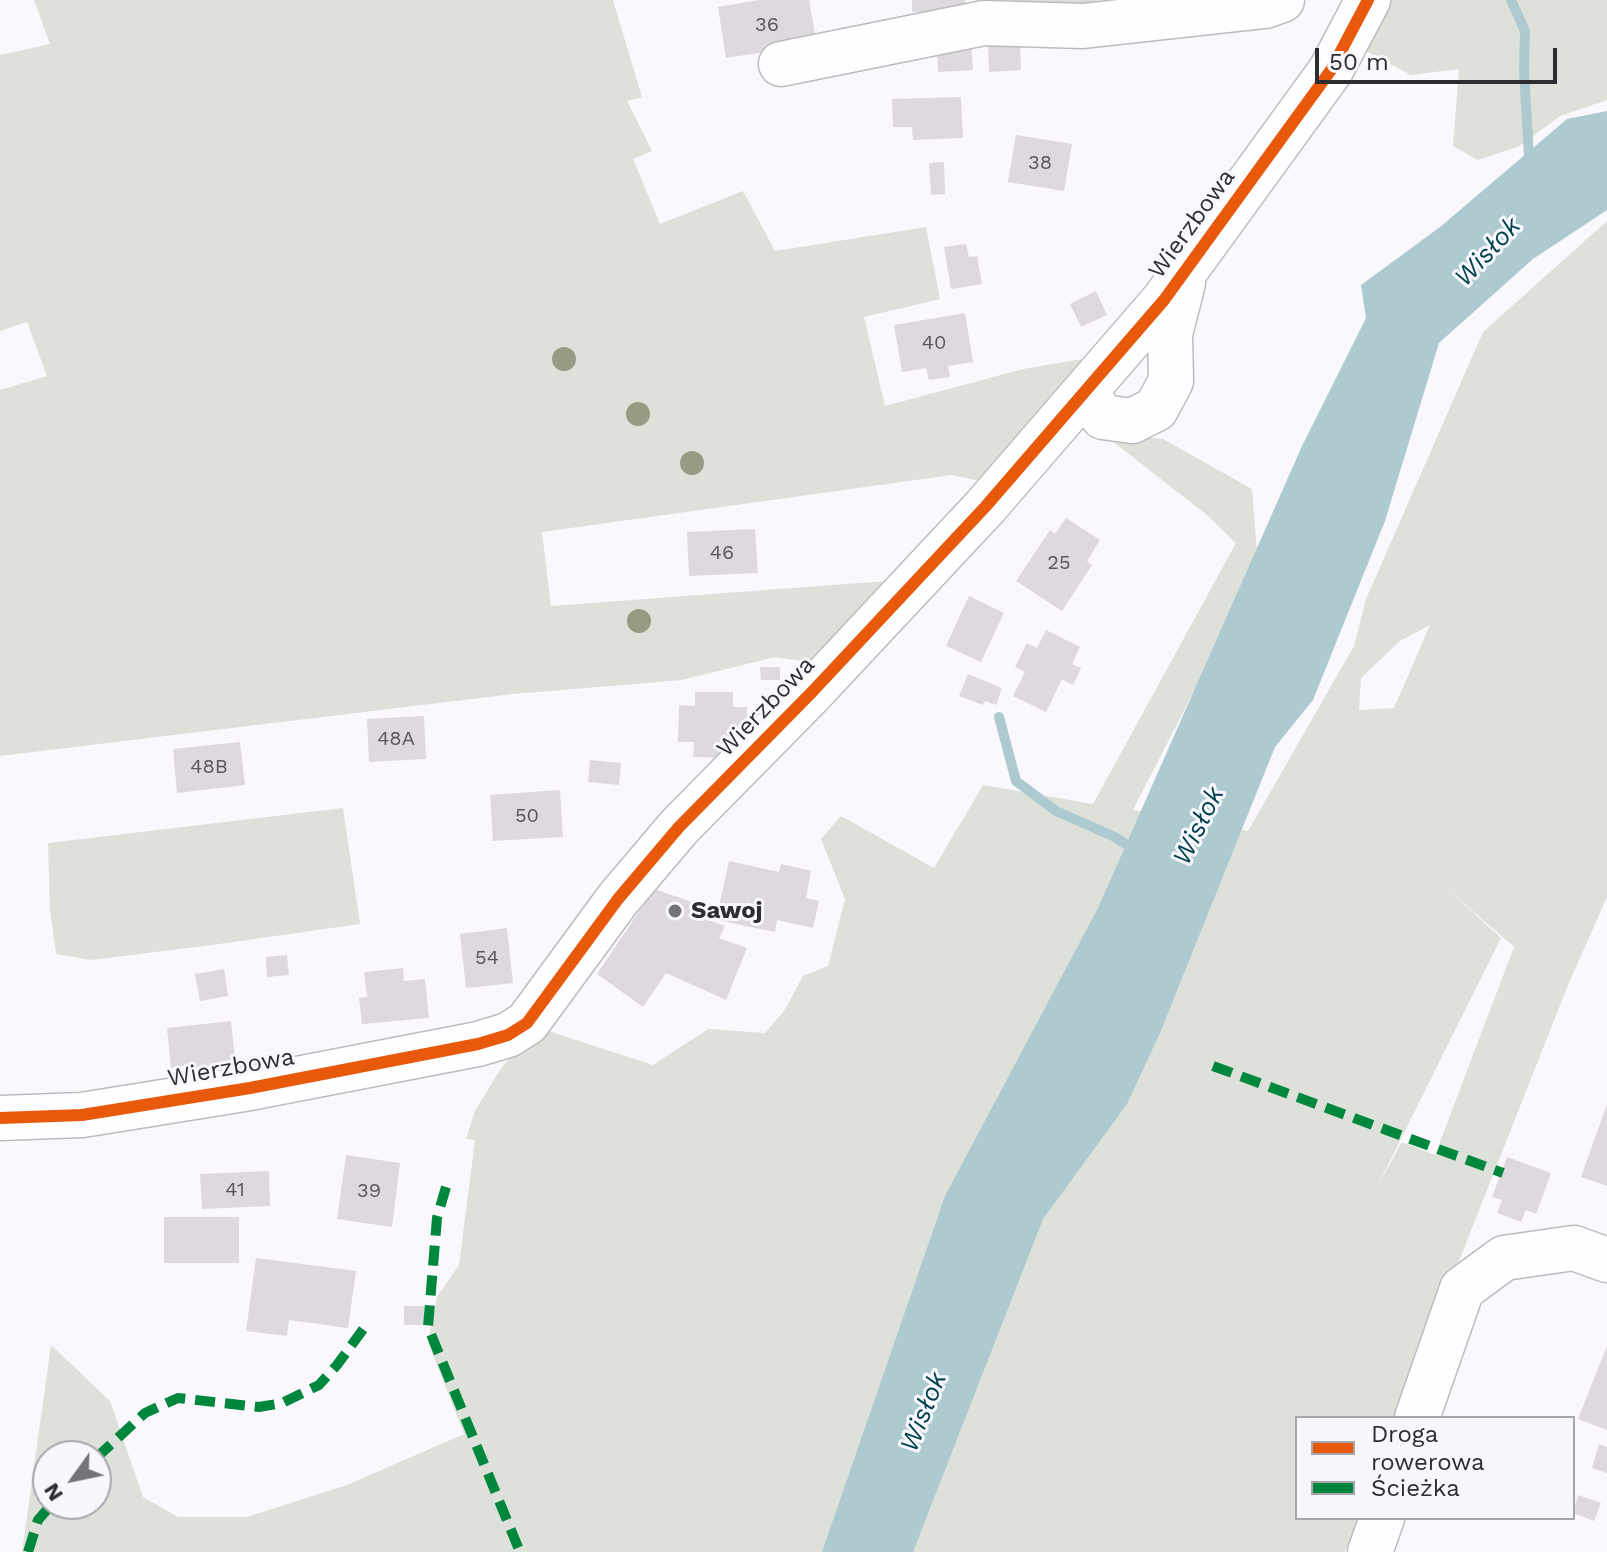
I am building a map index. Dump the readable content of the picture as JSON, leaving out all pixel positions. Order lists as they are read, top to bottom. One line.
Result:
{"streets":{"street":["Wierzbowa"]},"water":["Wisłok"],"places":["Sawoj"],"house_numbers":["36","38","40","46","25","48A","48B","50","54","41","39"],"legend":["Droga rowerowa","Ścieżka"],"scale_bar":"50 m","north":"bottom left"}
